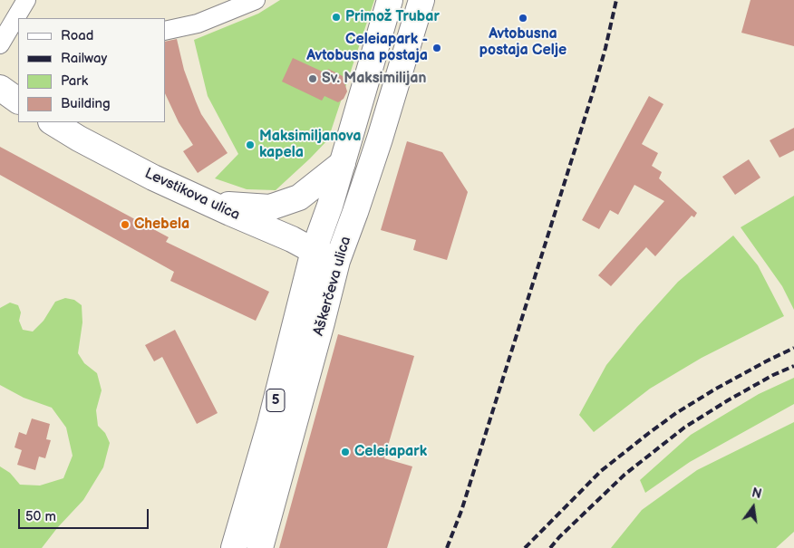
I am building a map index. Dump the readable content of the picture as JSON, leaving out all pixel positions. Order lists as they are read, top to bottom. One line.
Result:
{"streets":{"main road":["Levstikova ulica","Aškerčeva ulica","5"]},"crossings":[["Levstikova ulica","Aškerčeva ulica"]],"places":["Primož Trubar","Avtobusna postaja Celje","Celeiapark - Avtobusna postaja","Sv. Maksimilijan","Maksimiljanova kapela","Chebela","Celeiapark"],"legend":["Road","Railway","Park","Building"],"scale_bar":"50 m","north":"top"}
